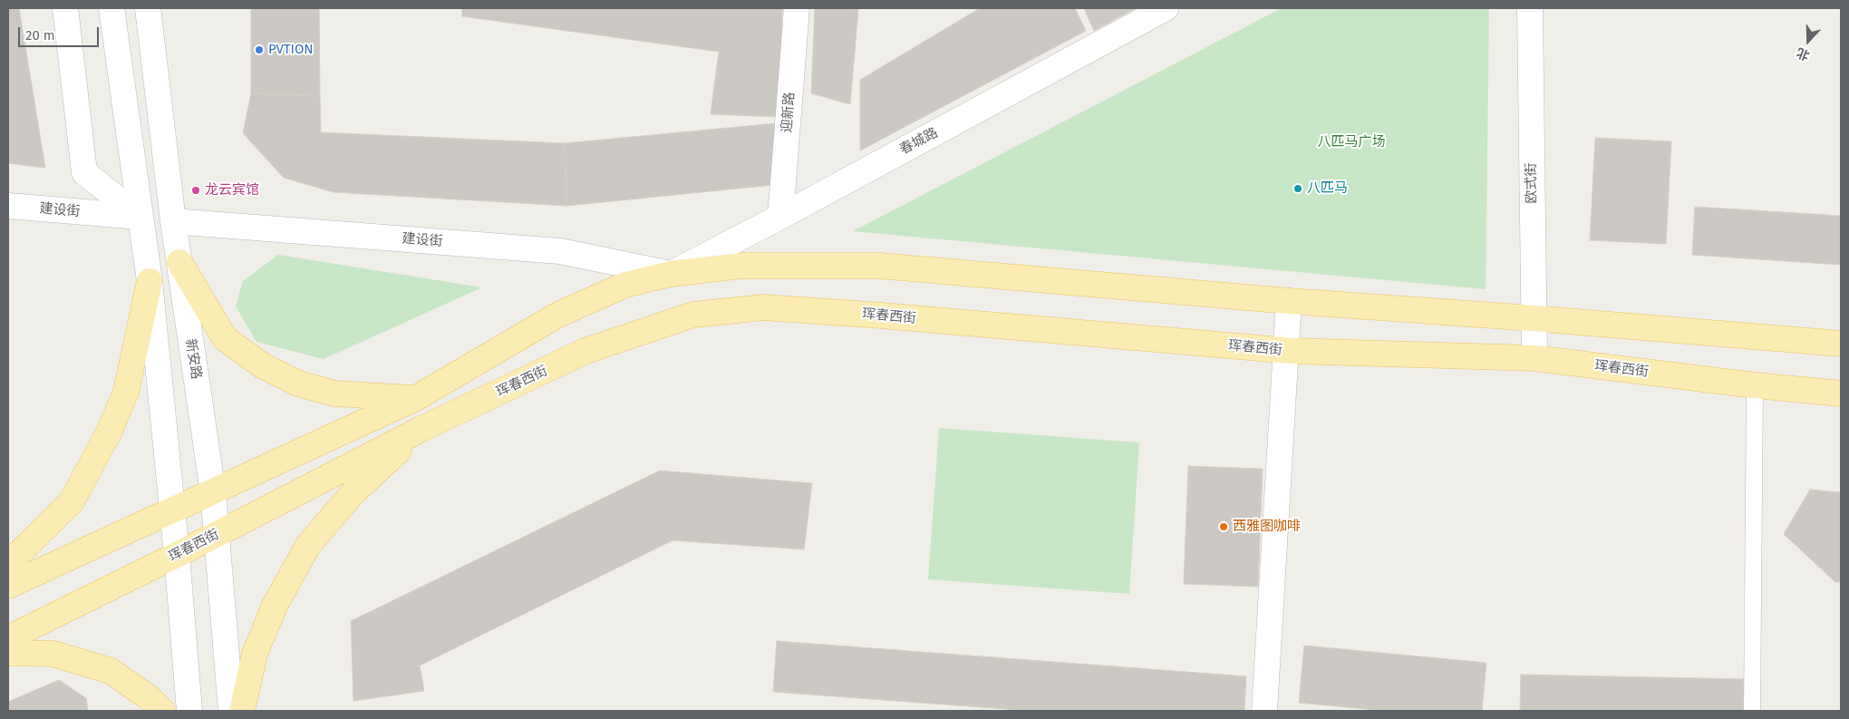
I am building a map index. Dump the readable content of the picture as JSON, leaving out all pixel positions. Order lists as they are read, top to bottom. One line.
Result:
{"streets":{"main road":["珲春西街"],"street":["迎新路","春城路","欧式街","建设街","新安路"]},"crossings":[["迎新路","春城路"],["春城路","建设街"],["欧式街","珲春西街"],["建设街","新安路"],["珲春西街","新安路"]],"parks":["八匹马广场"],"places":["PVTION","八匹马","龙云宾馆","西雅图咖啡"],"scale_bar":"20 m","north":"bottom"}
